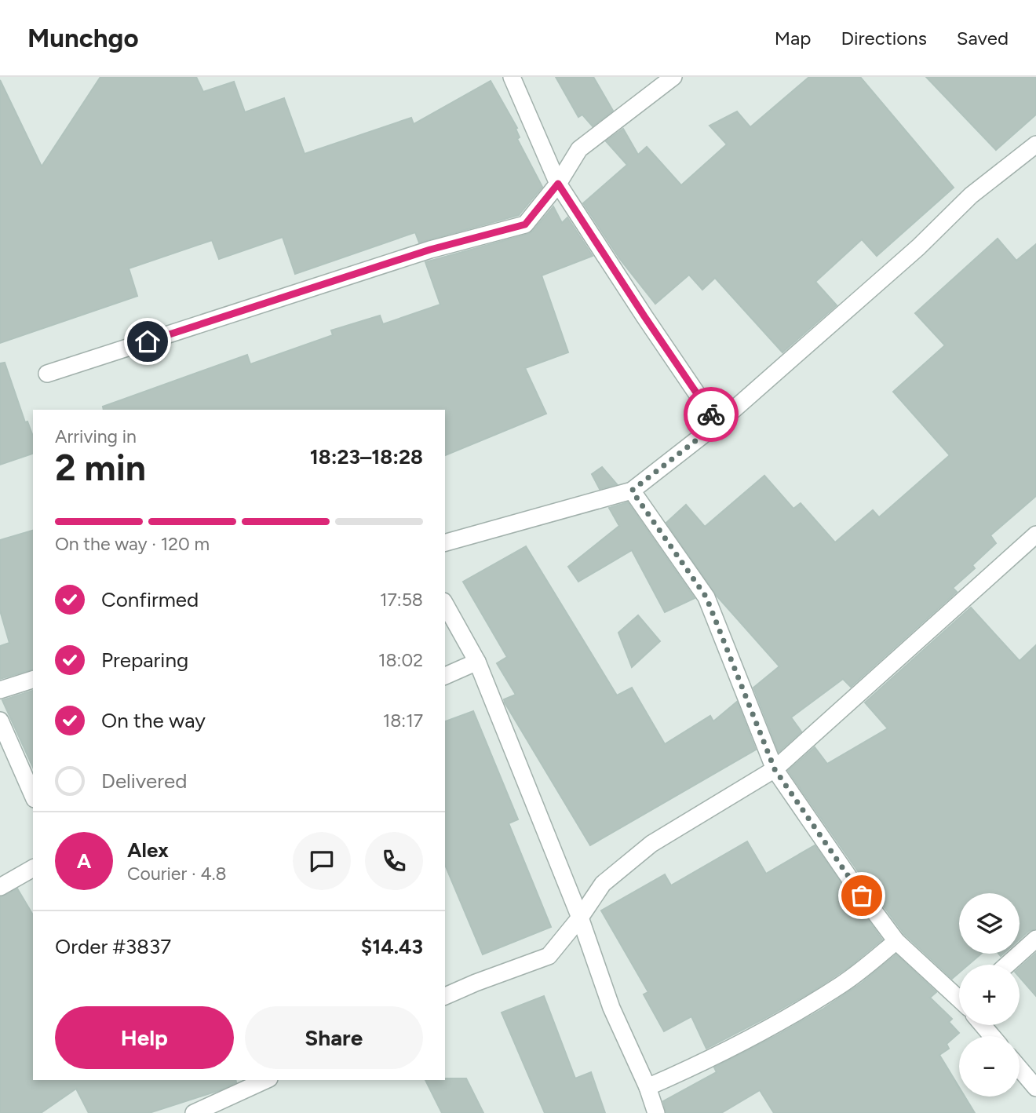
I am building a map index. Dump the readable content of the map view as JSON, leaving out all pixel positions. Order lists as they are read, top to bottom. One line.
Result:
{"page":{"header":"Munchgo","nav":["Map","Directions","Saved"],"heading":["2 min","Arriving in","18:23–18:28"],"panel":["Alex","Courier · 4.8","Order #3837","$14.43"],"bar":"On the way · 120 m","list":[["Confirmed","17:58"],["Preparing","18:02"],["On the way","18:17"],"Delivered"],"round":"A","map_buttons":["+","−"],"buttons":["Help","Share"]}}
